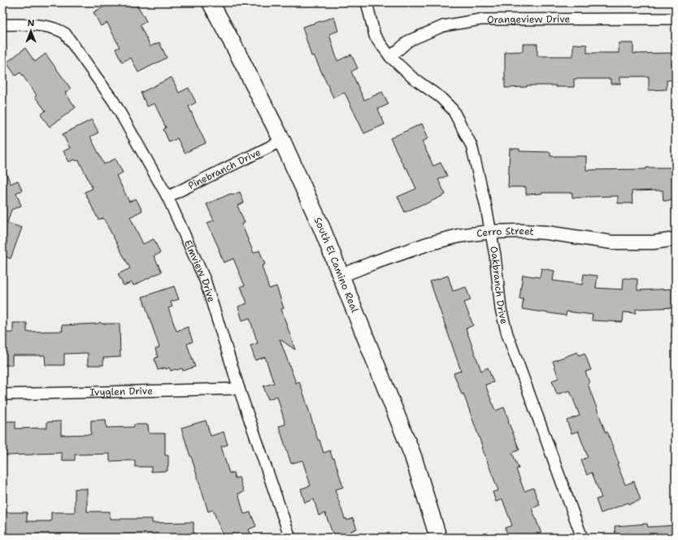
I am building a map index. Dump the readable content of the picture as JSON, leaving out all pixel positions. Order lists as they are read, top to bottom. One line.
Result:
{"streets":{"main road":["South El Camino Real"],"street":["Orangeview Drive","Pinebranch Drive","Cerro Street","Elmview Drive","Oakbranch Drive","Ivyglen Drive"]},"crossings":[["Orangeview Drive","Oakbranch Drive"],["Pinebranch Drive","South El Camino Real"],["Pinebranch Drive","Elmview Drive"],["Cerro Street","South El Camino Real"],["Cerro Street","Oakbranch Drive"],["Elmview Drive","Ivyglen Drive"]],"north":"top"}
